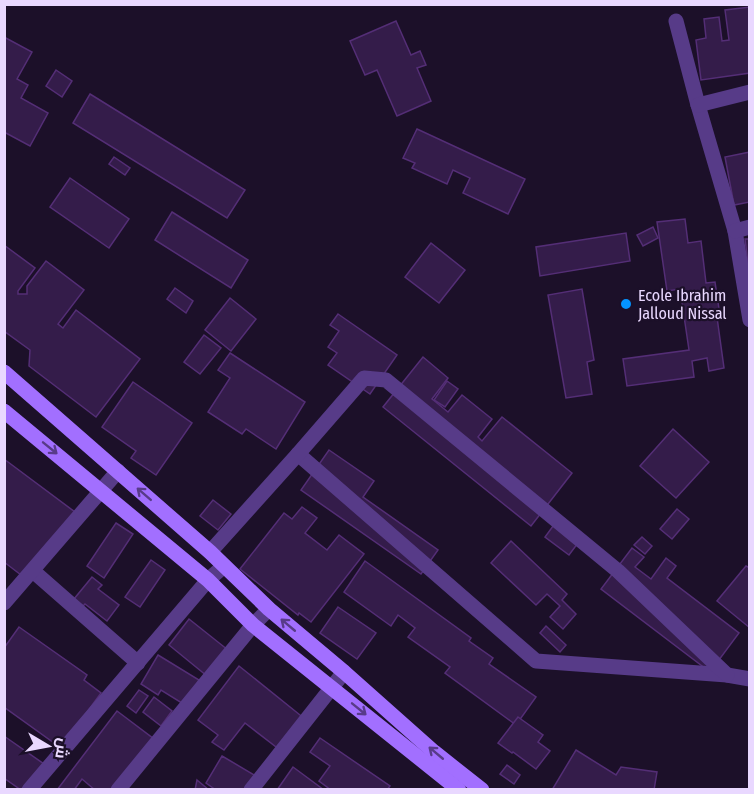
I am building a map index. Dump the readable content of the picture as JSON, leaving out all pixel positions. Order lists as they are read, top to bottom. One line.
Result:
{"places":["Ecole Ibrahim Jalloud Nissal"],"north":"right"}
